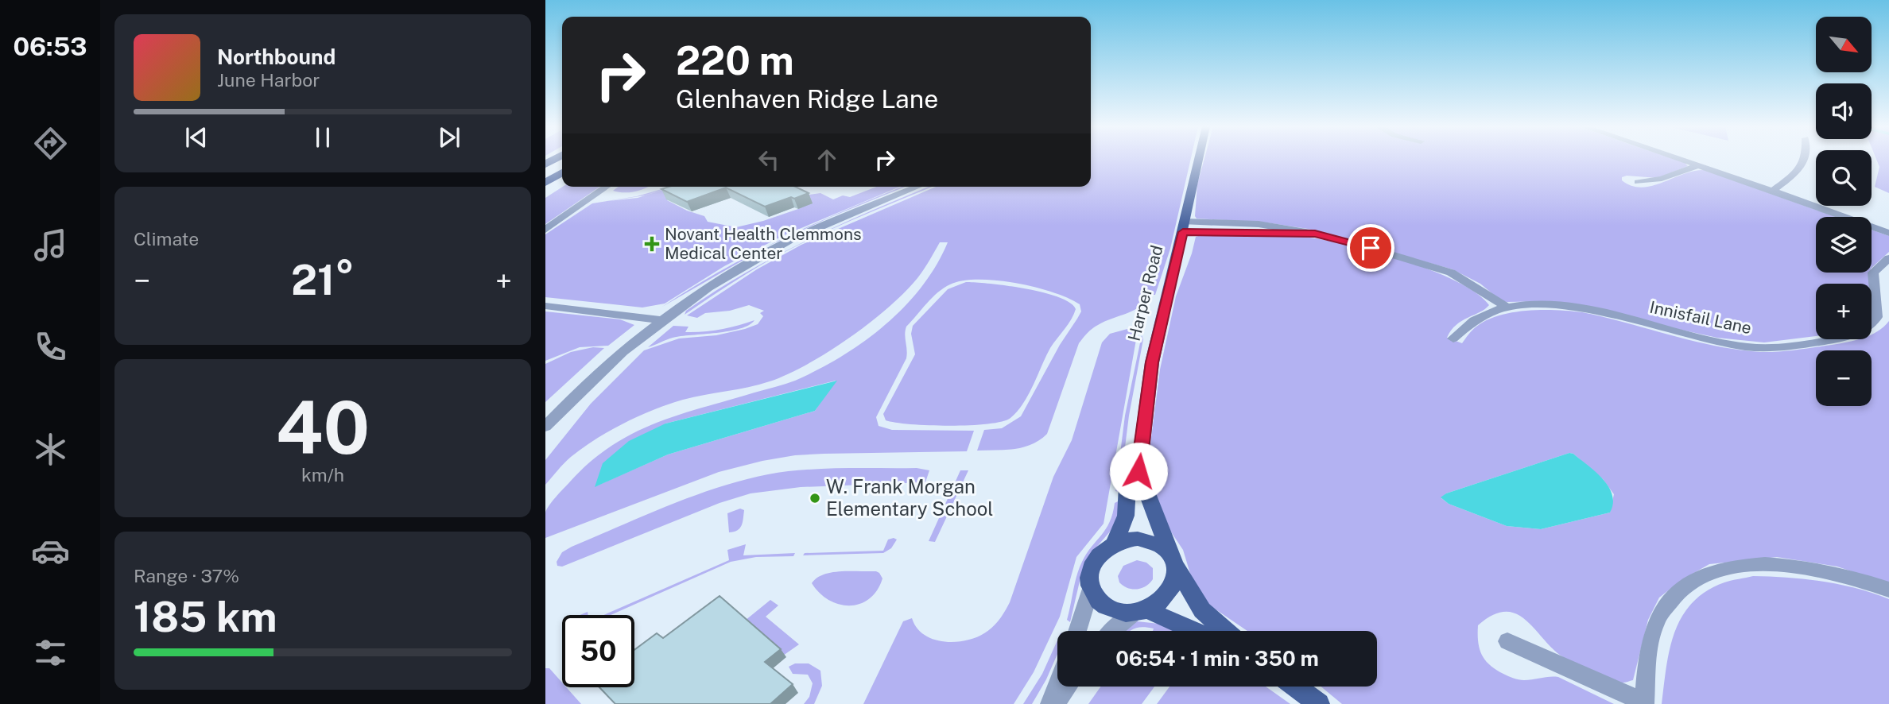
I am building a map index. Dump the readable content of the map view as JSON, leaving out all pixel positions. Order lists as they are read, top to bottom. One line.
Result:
{"streets":{"main road":["Harper Road"],"street":["Innisfail Lane"]},"places":{"health":["Novant Health Clemmons Medical Center"],"other":["W. Frank Morgan Elementary School"]},"north":"bottom right","page":{"tabs":"06:53","map_buttons":["+","−"],"turn":["220 m","Glenhaven Ridge Lane"],"song":["Northbound","June Harbor"],"tile":["Climate",["40","km/h"],["Range · 37%","185 km"]],"heat":["−","21°","+"],"limit":"50","trip":"06:54 · 1 min · 350 m"}}
